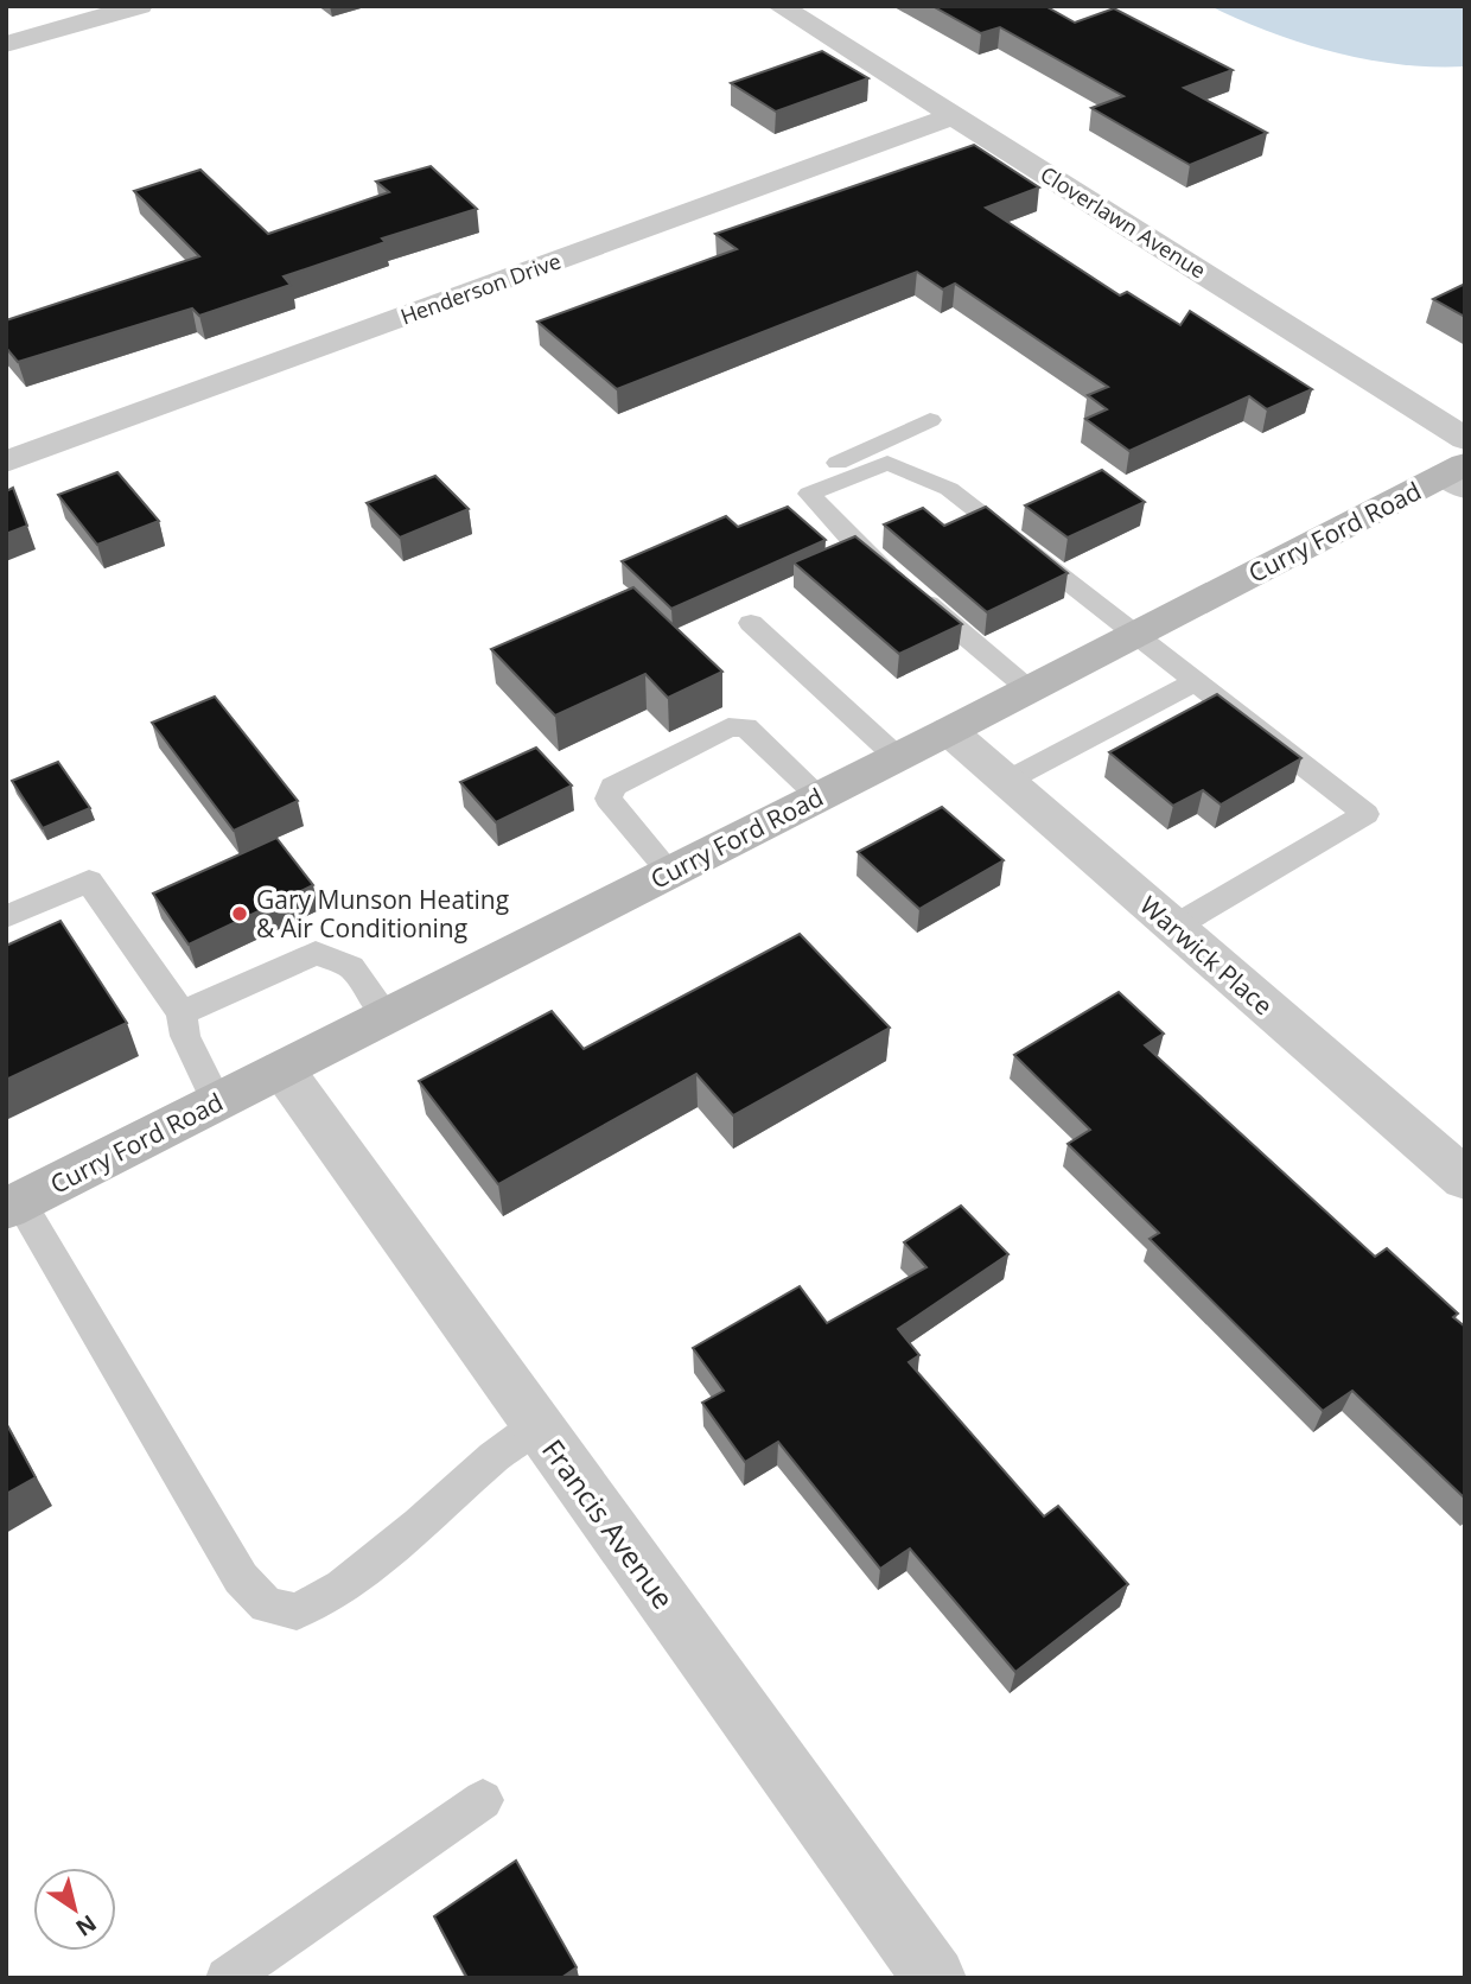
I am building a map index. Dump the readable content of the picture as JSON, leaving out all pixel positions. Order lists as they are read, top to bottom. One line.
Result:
{"streets":{"street":["Cloverlawn Avenue","Henderson Drive","Curry Ford Road","Warwick Place","Francis Avenue"]},"crossings":[["Cloverlawn Avenue","Henderson Drive"],["Curry Ford Road","Warwick Place"],["Curry Ford Road","Francis Avenue"]],"places":["Gary Munson Heating & Air Conditioning"],"north":"bottom right"}
